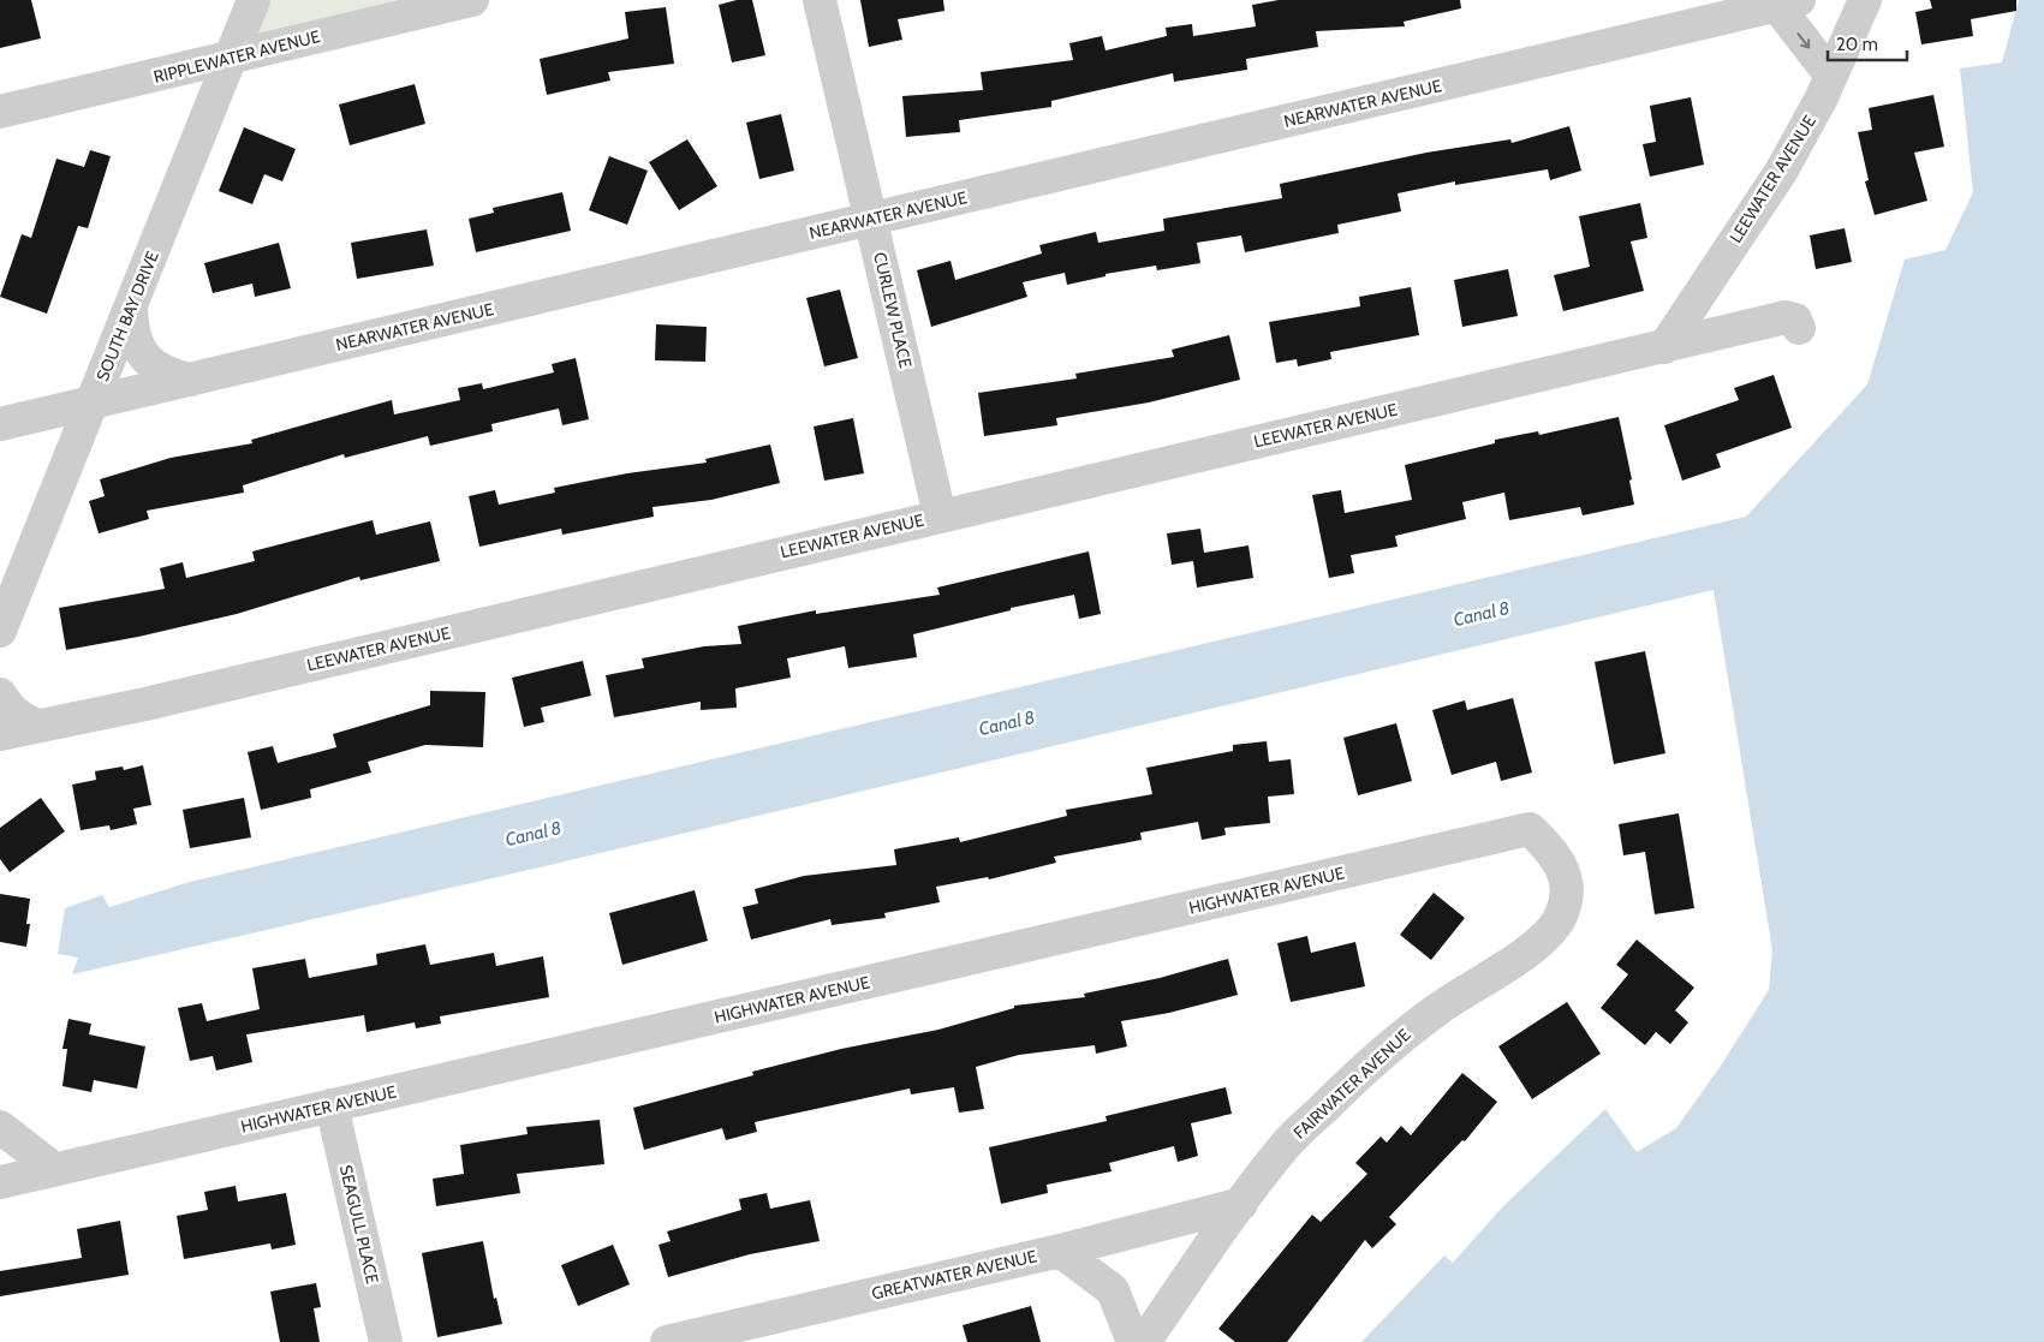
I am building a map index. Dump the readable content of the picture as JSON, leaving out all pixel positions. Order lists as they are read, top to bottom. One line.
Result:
{"streets":{"street":["RIPPLEWATER AVENUE","NEARWATER AVENUE","LEEWATER AVENUE","CURLEW PLACE","SOUTH BAY DRIVE","HIGHWATER AVENUE","FAIRWATER AVENUE","SEAGULL PLACE","GREATWATER AVENUE"]},"crossings":[["RIPPLEWATER AVENUE","SOUTH BAY DRIVE"],["NEARWATER AVENUE","LEEWATER AVENUE"],["NEARWATER AVENUE","CURLEW PLACE"],["NEARWATER AVENUE","SOUTH BAY DRIVE"],["LEEWATER AVENUE","CURLEW PLACE"],["HIGHWATER AVENUE","FAIRWATER AVENUE"],["HIGHWATER AVENUE","SEAGULL PLACE"],["FAIRWATER AVENUE","GREATWATER AVENUE"]],"water":["Canal 8"],"scale_bar":"20 m"}
